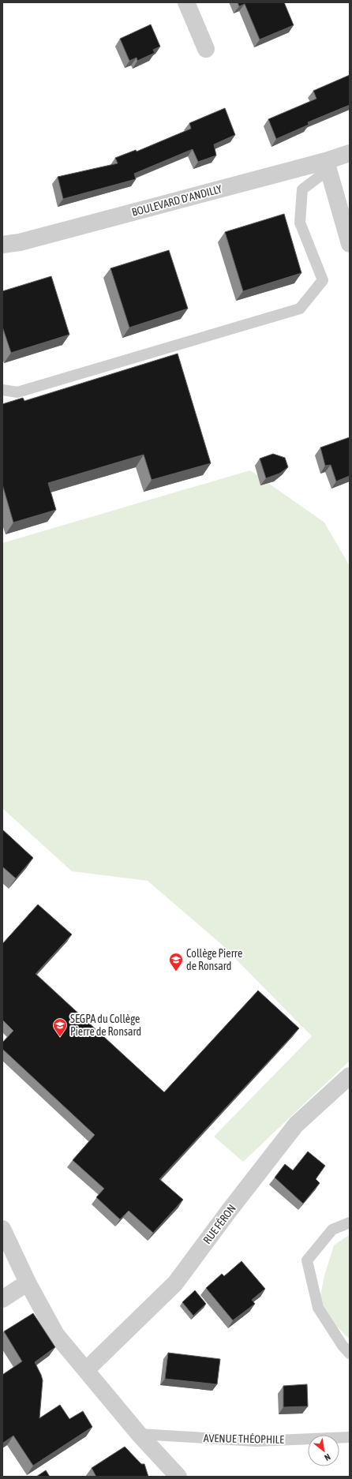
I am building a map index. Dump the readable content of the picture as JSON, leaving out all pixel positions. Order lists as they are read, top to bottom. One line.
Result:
{"streets":{"street":["BOULEVARD D'ANDILLY","RUE FÉRON"],"lane":["AVENUE THÉOPHILE"]},"places":{"school or university":["Collège Pierre de Ronsard","SEGPA du Collège Pierre de Ronsard"]},"north":"bottom right"}
